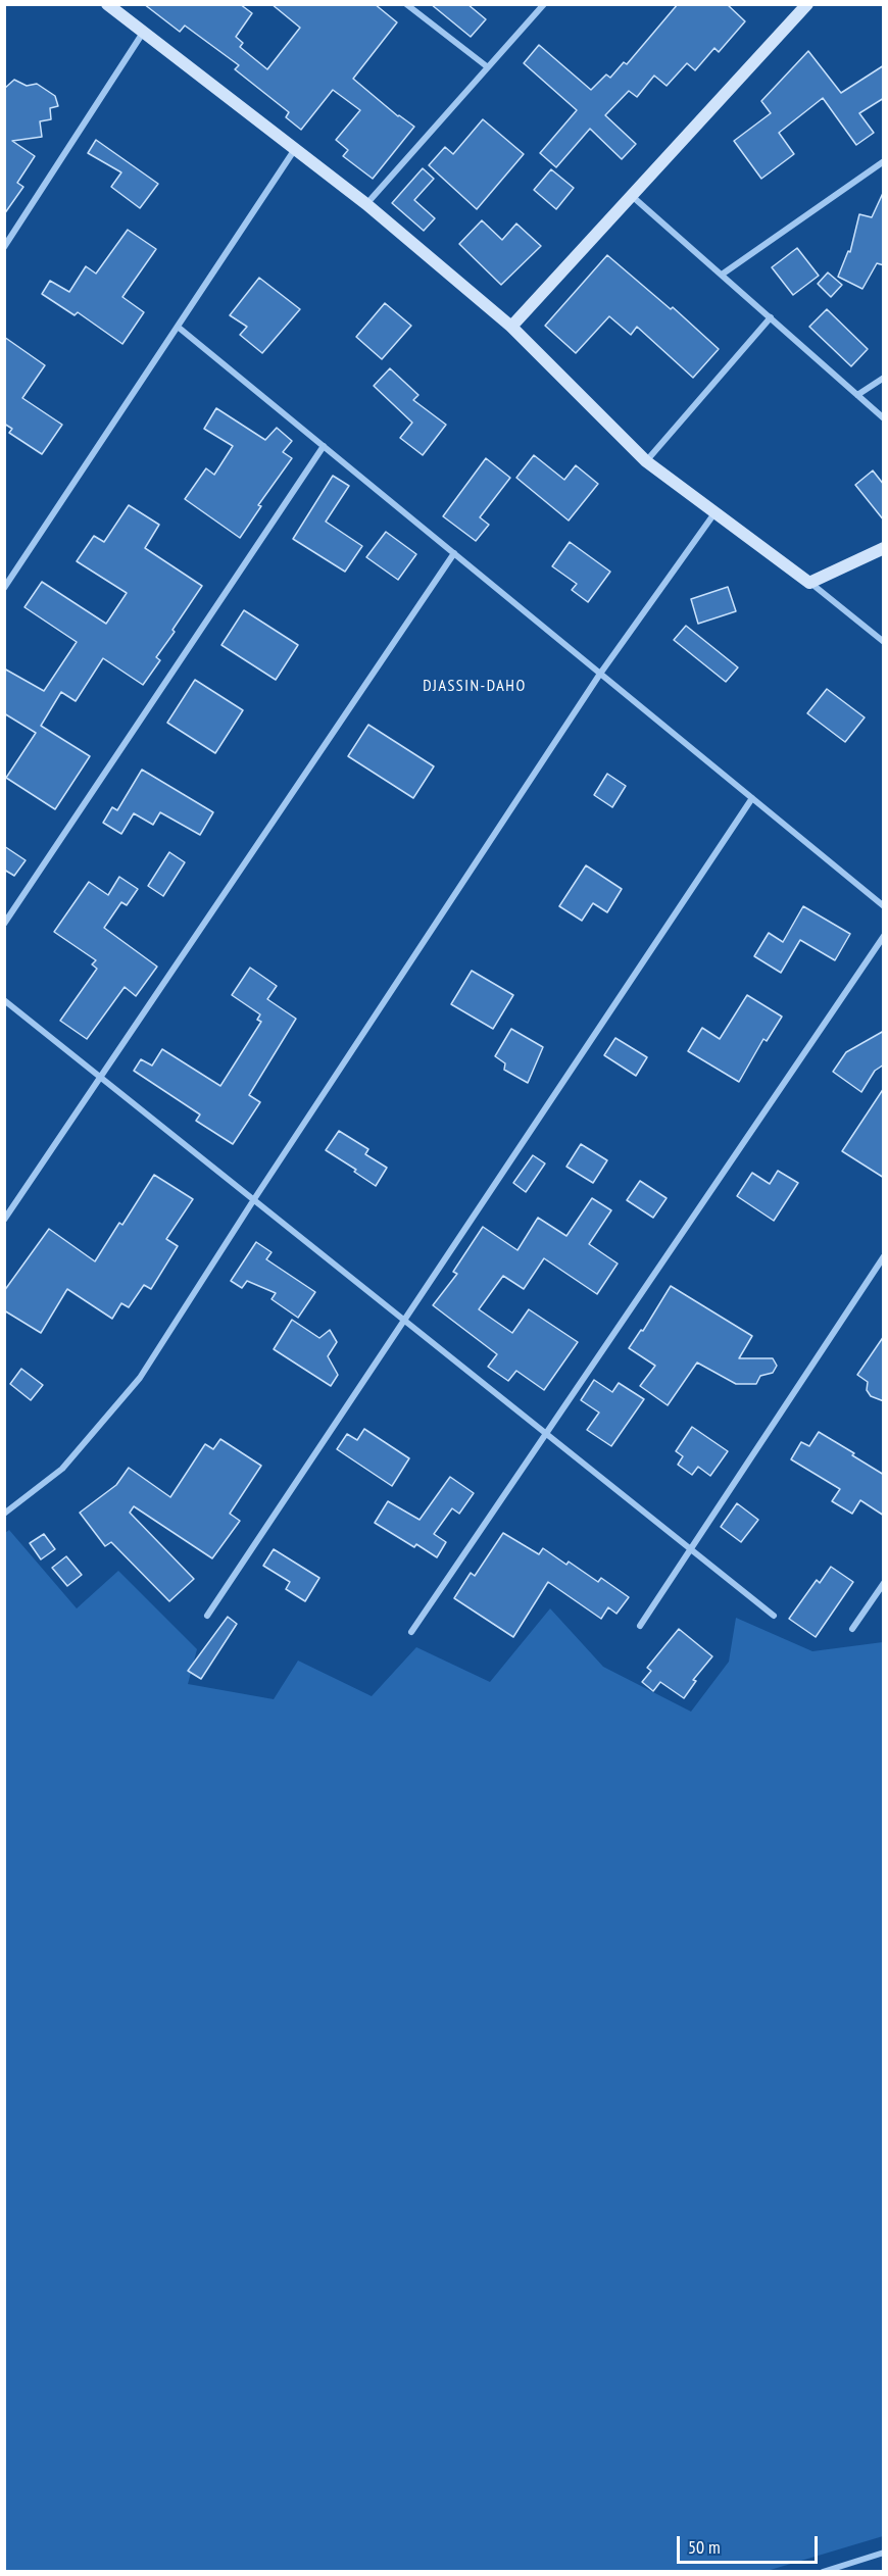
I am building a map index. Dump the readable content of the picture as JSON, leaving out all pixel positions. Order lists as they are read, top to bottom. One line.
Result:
{"districts":["DJASSIN-DAHO"],"scale_bar":"50 m"}
